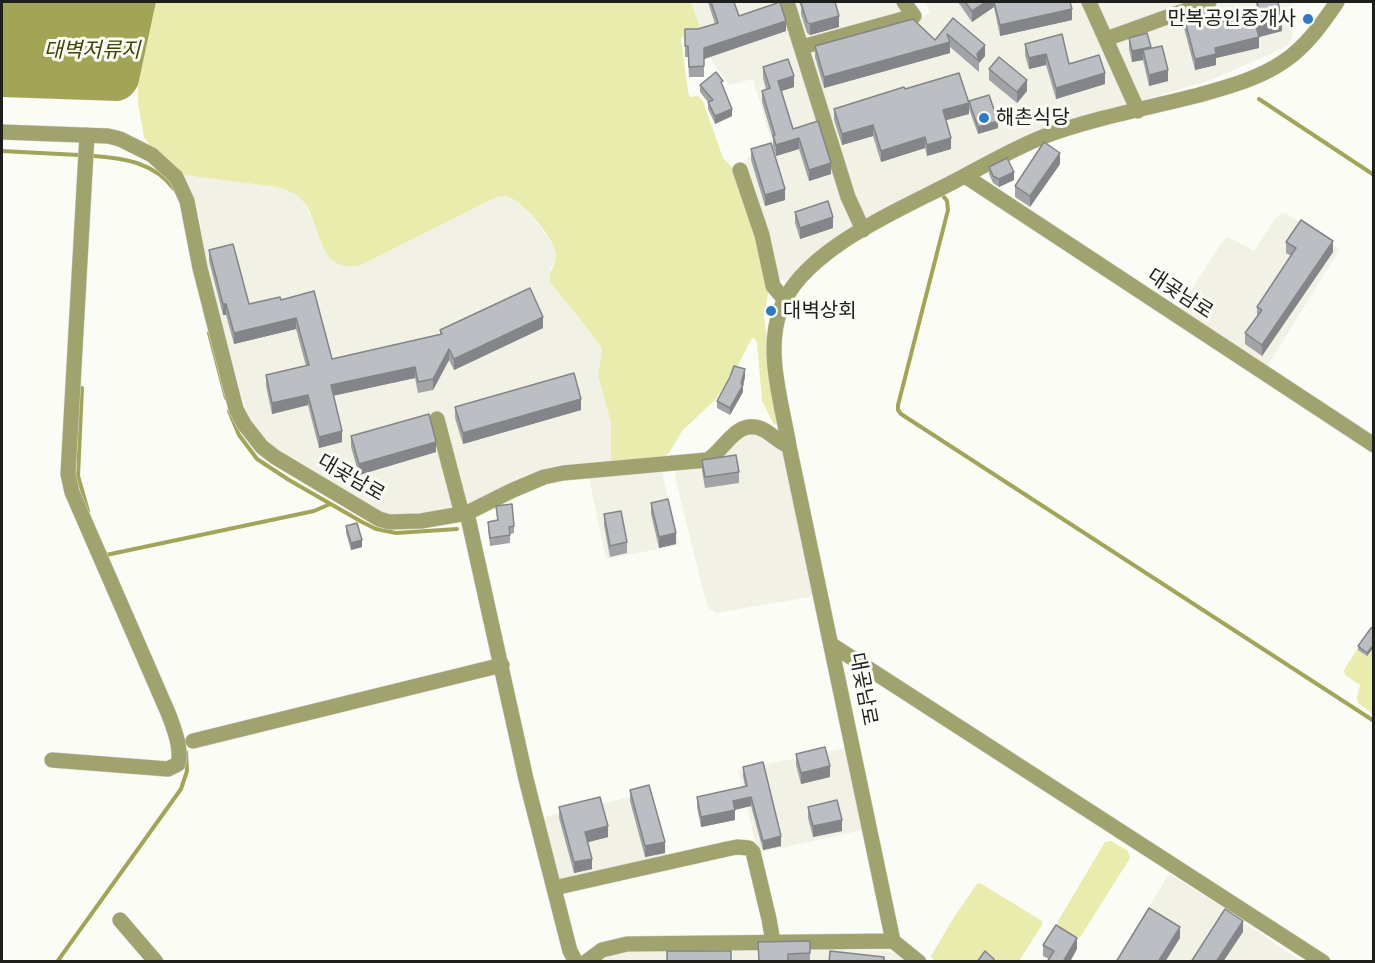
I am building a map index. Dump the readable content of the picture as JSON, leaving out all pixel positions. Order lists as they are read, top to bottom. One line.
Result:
{"streets":{"street":["대곶남로"]},"water":["대벽저류지"],"places":["만복공인중개사","해촌식당","대벽상회"]}
